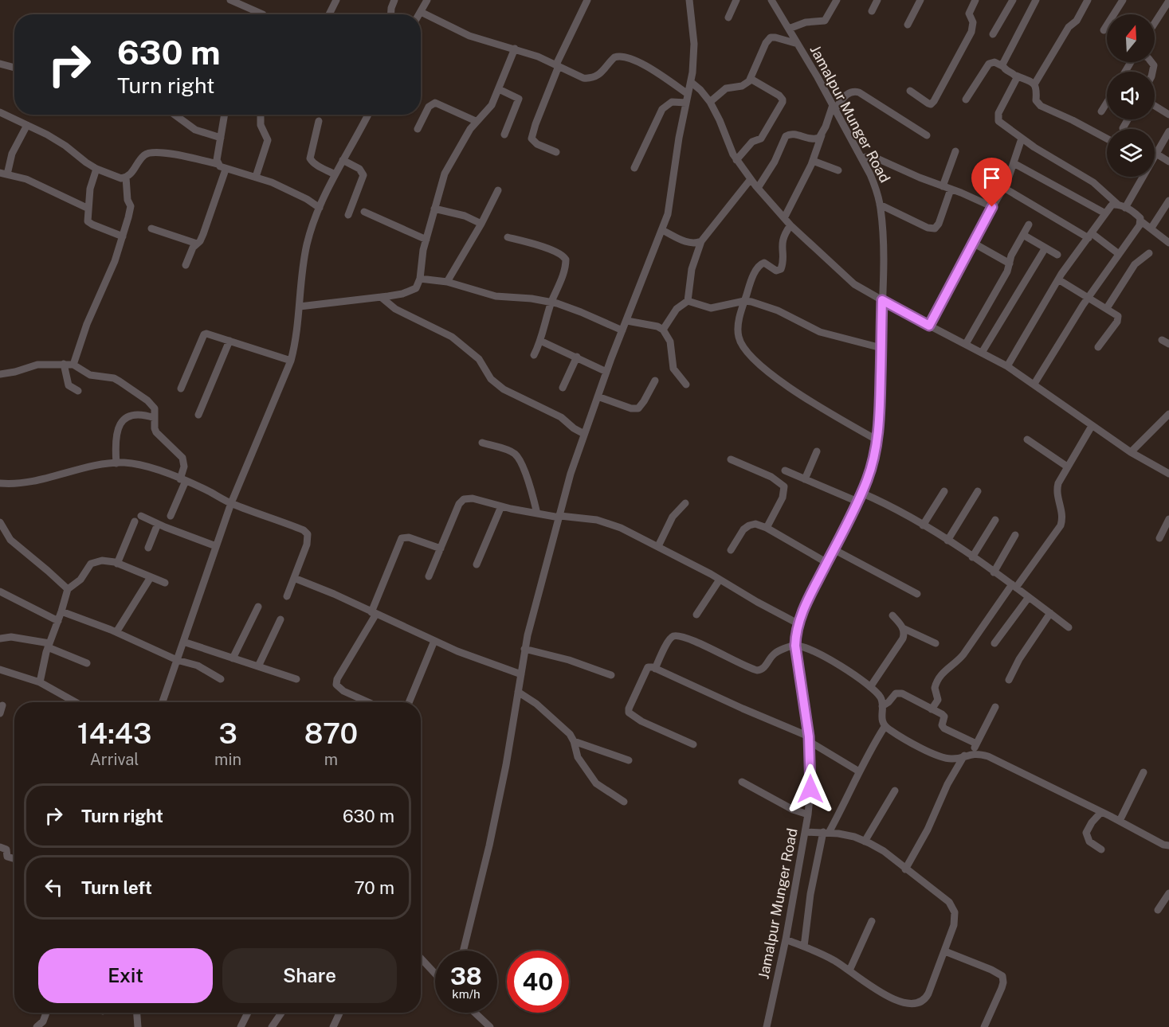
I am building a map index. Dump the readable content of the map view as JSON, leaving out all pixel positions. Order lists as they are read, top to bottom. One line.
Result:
{"streets":{"street":["Jamalpur Munger Road"]},"north":"top","page":{"turn":["630 m","Turn right"],"eta":["14:43","Arrival","3","min","870","m"],"list":[{"name":"Turn right","value":"630 m"},{"name":"Turn left","value":"70 m"}],"buttons":["Exit","Share"],"speed":"38 km/h","limit":"40"}}
